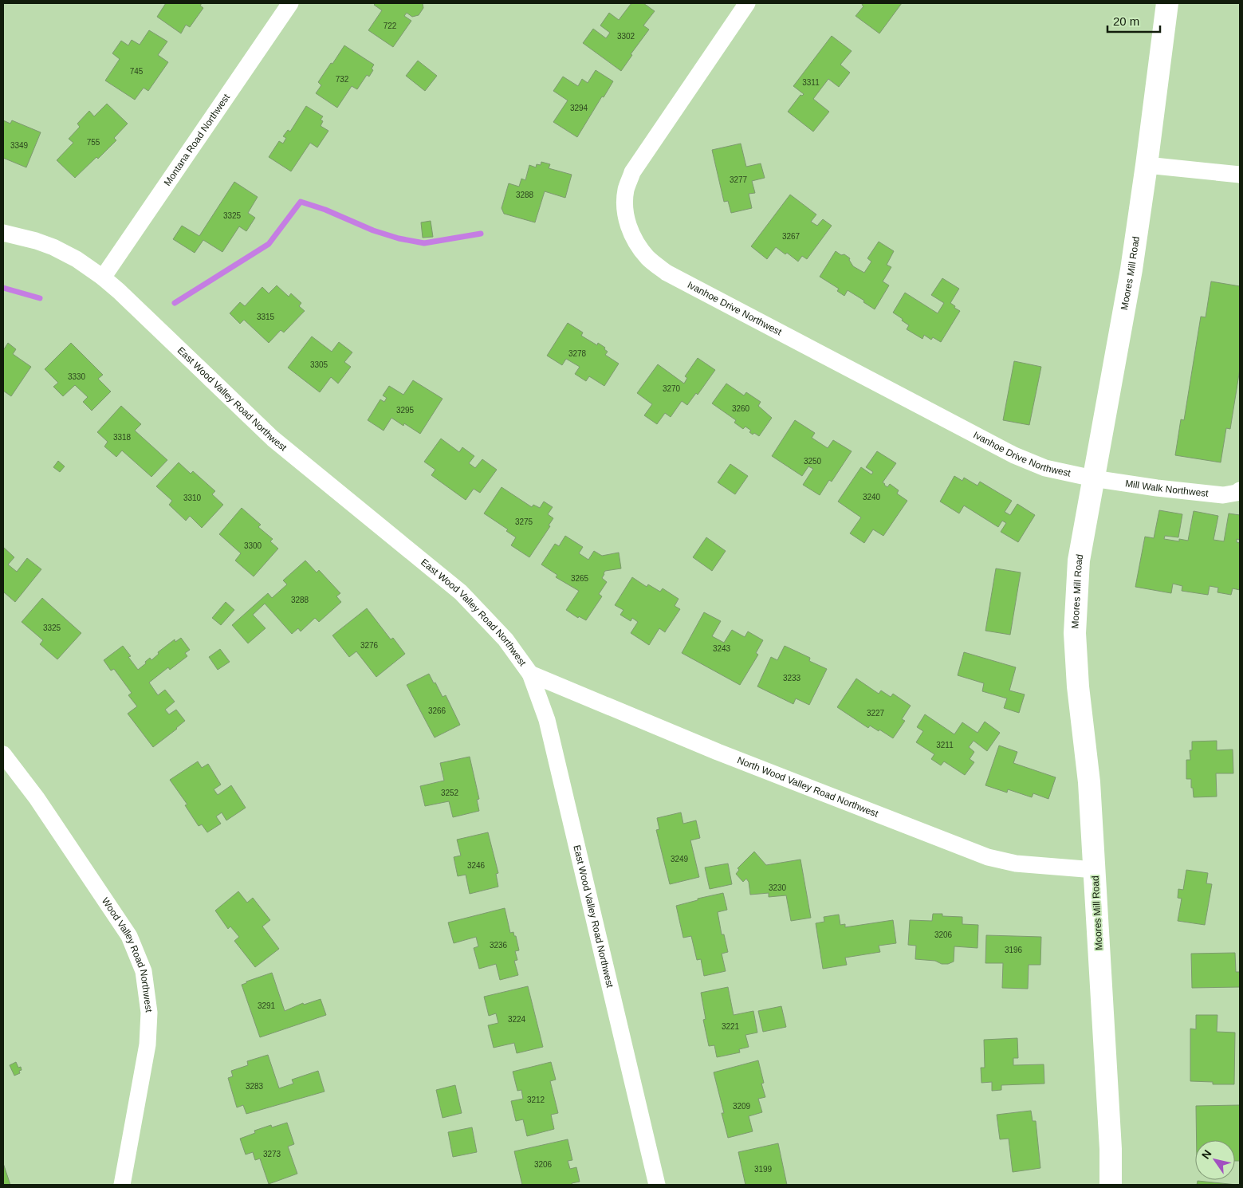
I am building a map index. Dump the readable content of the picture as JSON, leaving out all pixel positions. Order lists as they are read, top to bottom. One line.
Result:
{"streets":{"street":["Montana Road Northwest","Moores Mill Road","Ivanhoe Drive Northwest","East Wood Valley Road Northwest","Mill Walk Northwest","North Wood Valley Road Northwest","Wood Valley Road Northwest"]},"crossings":[["Montana Road Northwest","East Wood Valley Road Northwest"],["Moores Mill Road","Ivanhoe Drive Northwest"],["Moores Mill Road","Mill Walk Northwest"],["Moores Mill Road","North Wood Valley Road Northwest"],["Ivanhoe Drive Northwest","Mill Walk Northwest"],["East Wood Valley Road Northwest","North Wood Valley Road Northwest"]],"house_numbers":["722","3302","745","732","3311","3294","755","3349","3277","3288","3325","3267","3315","3278","3305","3330","3270","3260","3295","3318","3250","3240","3310","3275","3300","3265","3288","3325","3276","3243","3233","3266","3227","3211","3252","3249","3246","3230","3206","3236","3196","3291","3224","3221","3283","3212","3209","3273","3206","3199"],"scale_bar":"20 m","north":"top left"}
